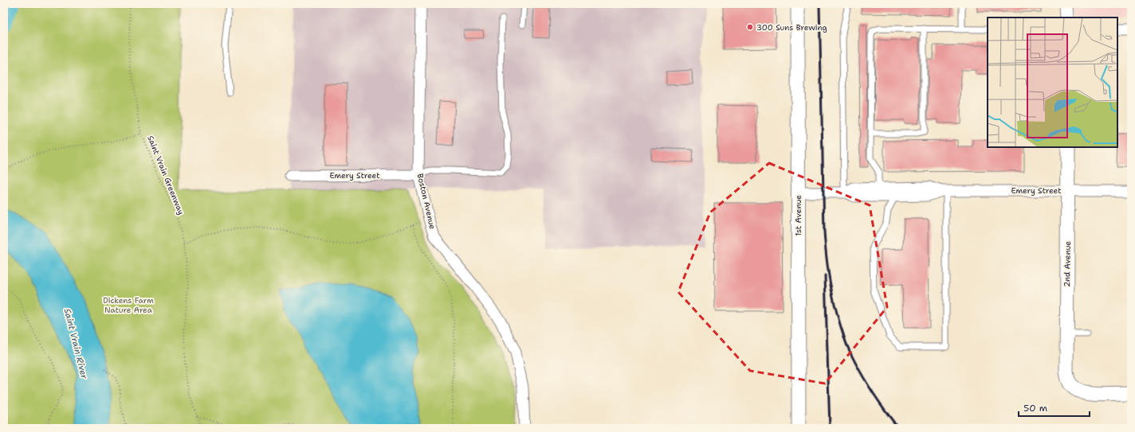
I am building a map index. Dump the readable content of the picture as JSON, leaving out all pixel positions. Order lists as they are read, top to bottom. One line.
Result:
{"streets":{"street":["Emery Street","Boston Avenue","1st Avenue","2nd Avenue"],"path":["Saint Vrain Greenway"]},"crossings":[["Emery Street","Boston Avenue"],["Emery Street","1st Avenue"],["Emery Street","2nd Avenue"]],"water":["Saint Vrain River"],"parks":["Dickens Farm Nature Area"],"places":["300 Suns Brewing"],"scale_bar":"50 m"}
